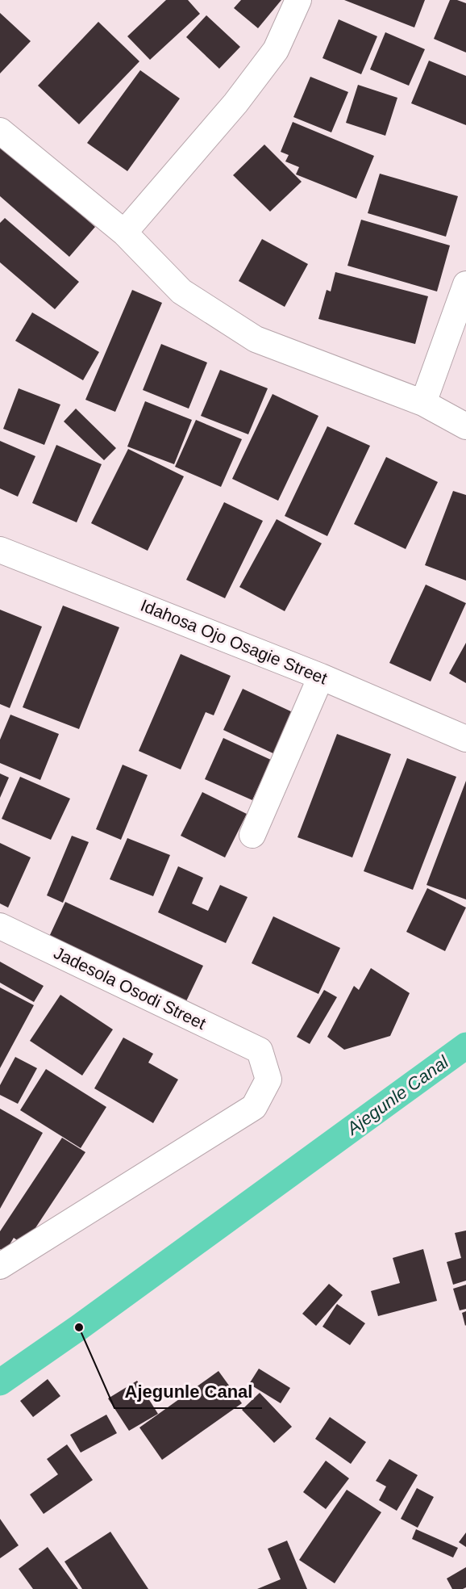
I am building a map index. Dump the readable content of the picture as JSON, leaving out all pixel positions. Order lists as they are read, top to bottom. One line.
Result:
{"streets":{"street":["Idahosa Ojo Osagie Street","Jadesola Osodi Street"]},"water":["Ajegunle Canal"],"places":["Ajegunle Canal"]}
